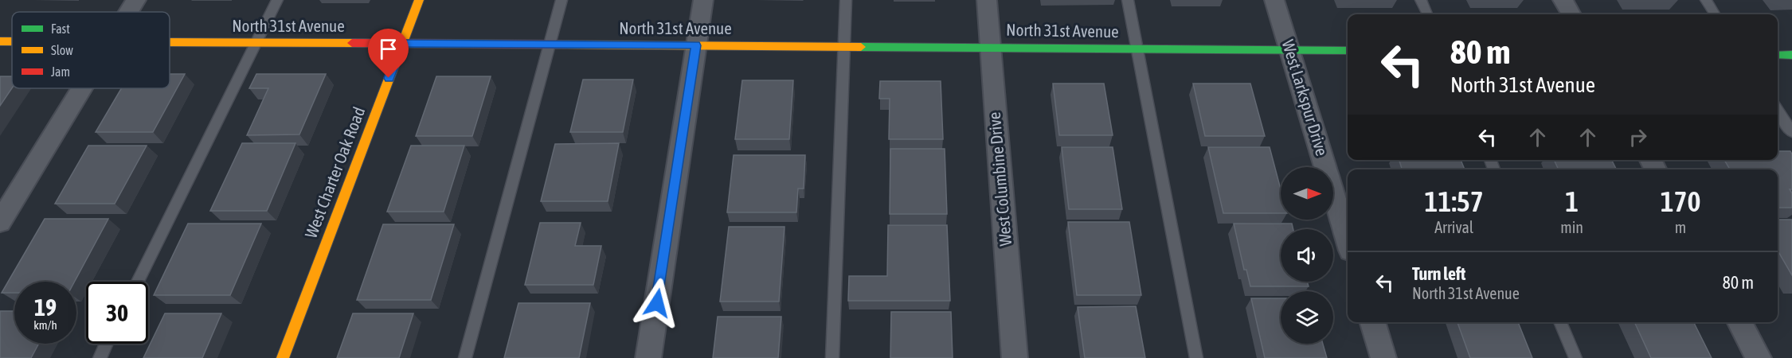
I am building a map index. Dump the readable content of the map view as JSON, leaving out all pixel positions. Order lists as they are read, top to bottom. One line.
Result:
{"streets":{"street":["North 31st Avenue","West Larkspur Drive","West Charter Oak Road","West Columbine Drive"]},"crossings":[["North 31st Avenue","West Larkspur Drive"],["North 31st Avenue","West Charter Oak Road"],["North 31st Avenue","West Columbine Drive"]],"legend":["Fast","Slow","Jam"],"north":"right","page":{"turn":["80 m","North 31st Avenue"],"eta":["11:57","Arrival","1","min","170","m"],"list":[{"name":"Turn left","note":"North 31st Avenue","value":"80 m"}],"speed":"19 km/h","limit":"30"}}
